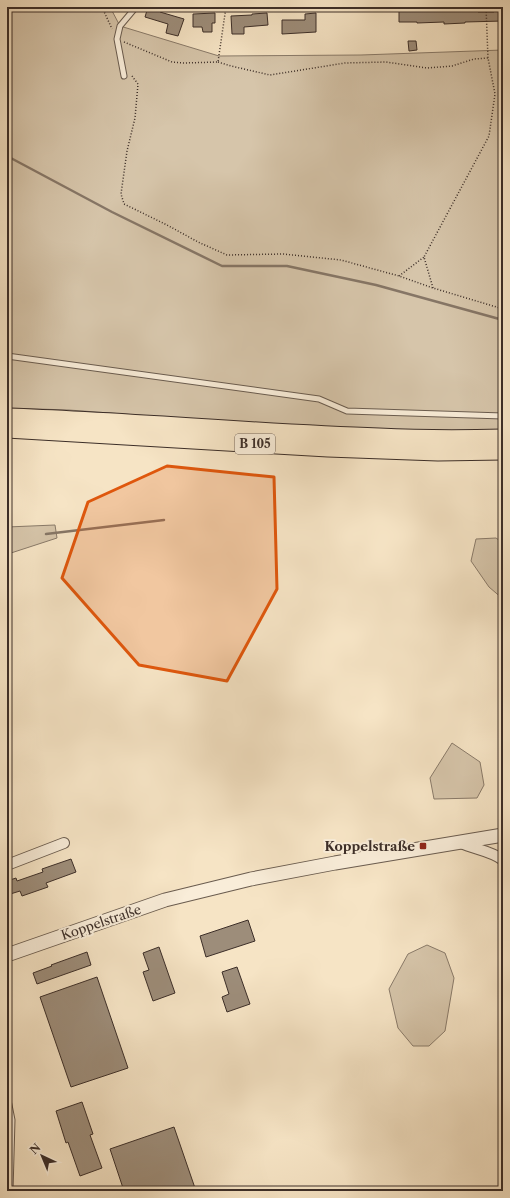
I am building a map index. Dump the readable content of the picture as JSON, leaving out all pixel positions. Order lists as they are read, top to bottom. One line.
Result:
{"streets":{"highway":["B 105"],"street":["Koppelstraße"]},"places":{"transit":["Koppelstraße"]},"north":"top left"}
